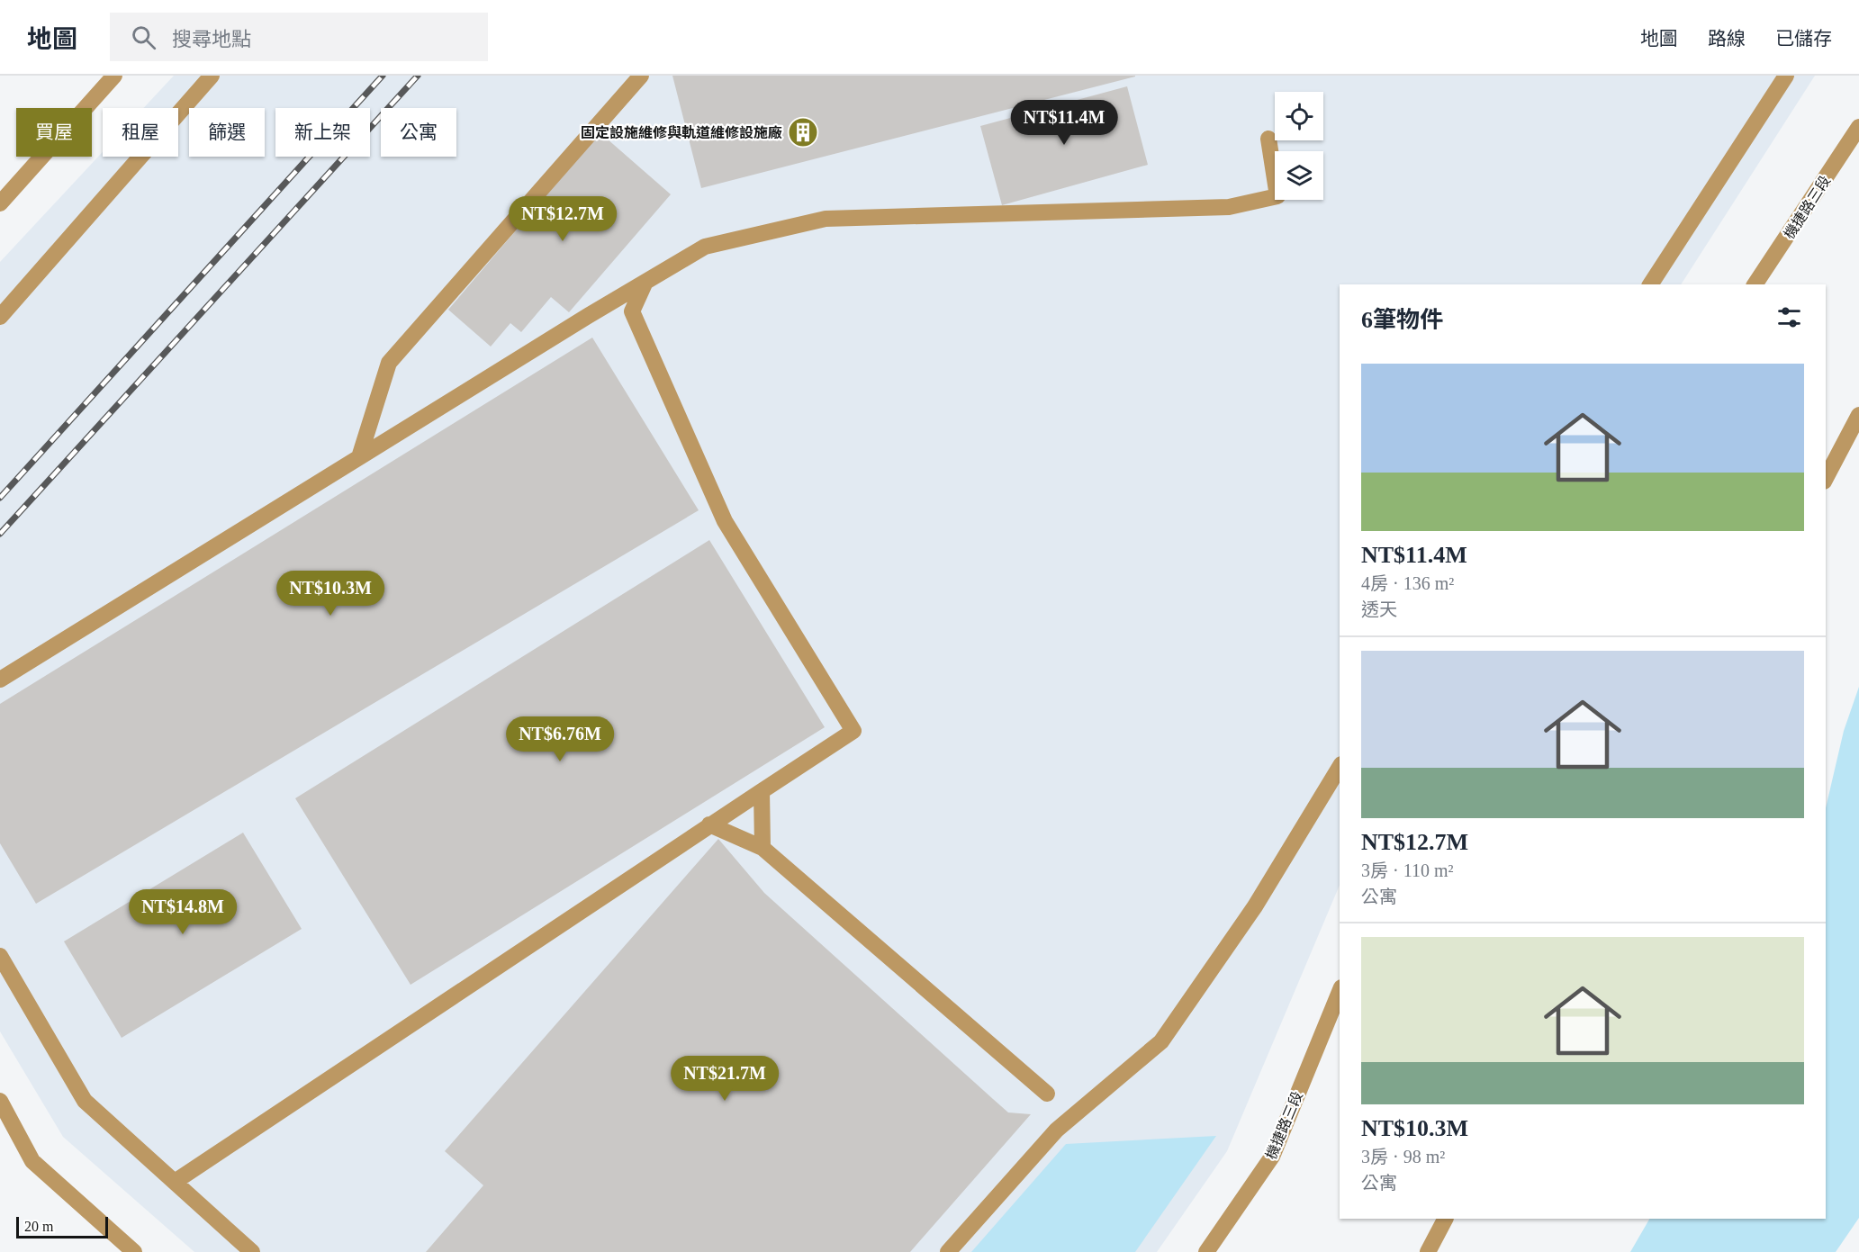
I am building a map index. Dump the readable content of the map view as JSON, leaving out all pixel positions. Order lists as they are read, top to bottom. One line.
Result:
{"streets":{"street":["機捷路三段"]},"places":{"building":["固定設施維修與軌道維修設施廠"]},"scale_bar":"20 m","page":{"header":"地圖","search":"搜尋地點","nav":["地圖","路線","已儲存"],"price":["NT$11.4M","NT$12.7M","NT$10.3M","NT$6.76M","NT$14.8M","NT$21.7M"],"chip":["買屋","租屋","篩選","新上架","公寓"],"heading":"6筆物件","list":[{"name":"NT$11.4M","note":"4房 · 136 m² · 透天"},{"name":"NT$12.7M","note":"3房 · 110 m² · 公寓"},{"name":"NT$10.3M","note":"3房 · 98 m² · 公寓"}],"scale":"20 m"}}
